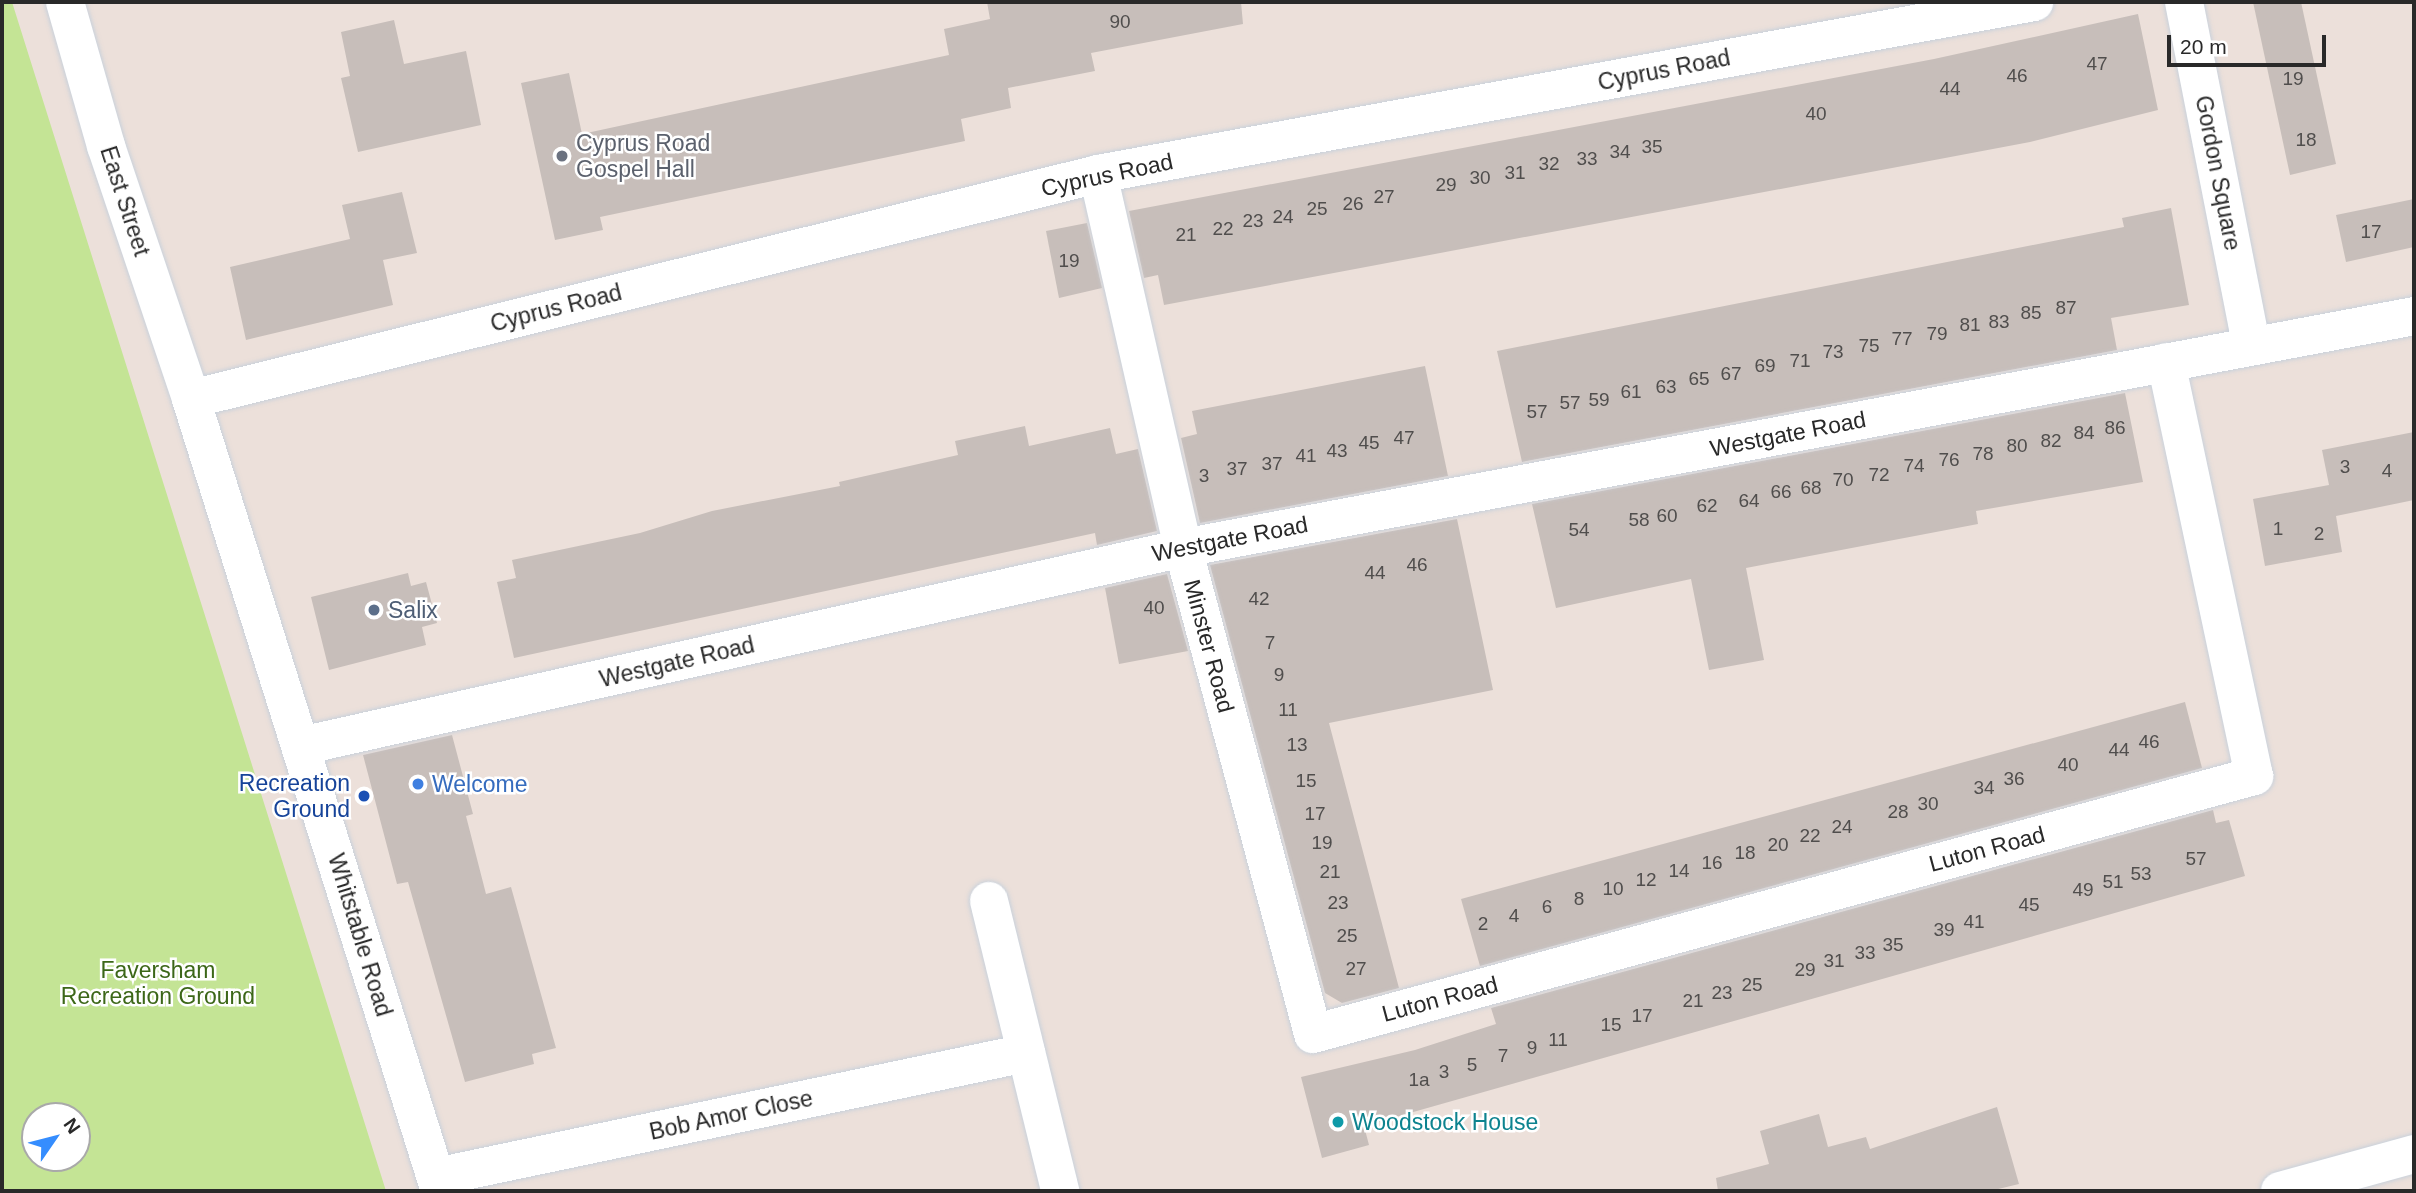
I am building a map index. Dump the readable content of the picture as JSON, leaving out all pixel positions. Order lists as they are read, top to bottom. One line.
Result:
{"streets":{"street":["Cyprus Road","Gordon Square","East Street","Westgate Road","Minster Road","Luton Road","Whitstable Road","Bob Amor Close"]},"crossings":[["Cyprus Road","East Street"],["Cyprus Road","Minster Road"],["Cyprus Road","Whitstable Road"],["East Street","Whitstable Road"],["Westgate Road","Minster Road"],["Westgate Road","Luton Road"],["Westgate Road","Whitstable Road"],["Minster Road","Luton Road"],["Whitstable Road","Bob Amor Close"]],"parks":["Faversham Recreation Ground"],"places":["Cyprus Road Gospel Hall","Salix","Welcome","Recreation Ground","Woodstock House"],"house_numbers":["90","47","46","19","44","40","18","35","34","33","32","31","30","29","27","26","25","24","23","22","17","21","19","87","85","83","81","79","77","75","73","71","69","67","65","63","61","59","57","57","86","84","47","82","45","80","43","78","41","76","37","74","3","37","4","72","3","70","68","66","64","62","60","58","1","54","2","46","44","42","40","7","9","11","46","13","44","40","36","15","34","30","28","17","24","22","19","20","18","57","16","14","21","53","12","51","10","49","8","23","45","6","4","41","2","39","25","35","33","31","27","29","25","23","21","17","15","11","9","7","5","3","1a"],"scale_bar":"20 m","north":"top right"}
